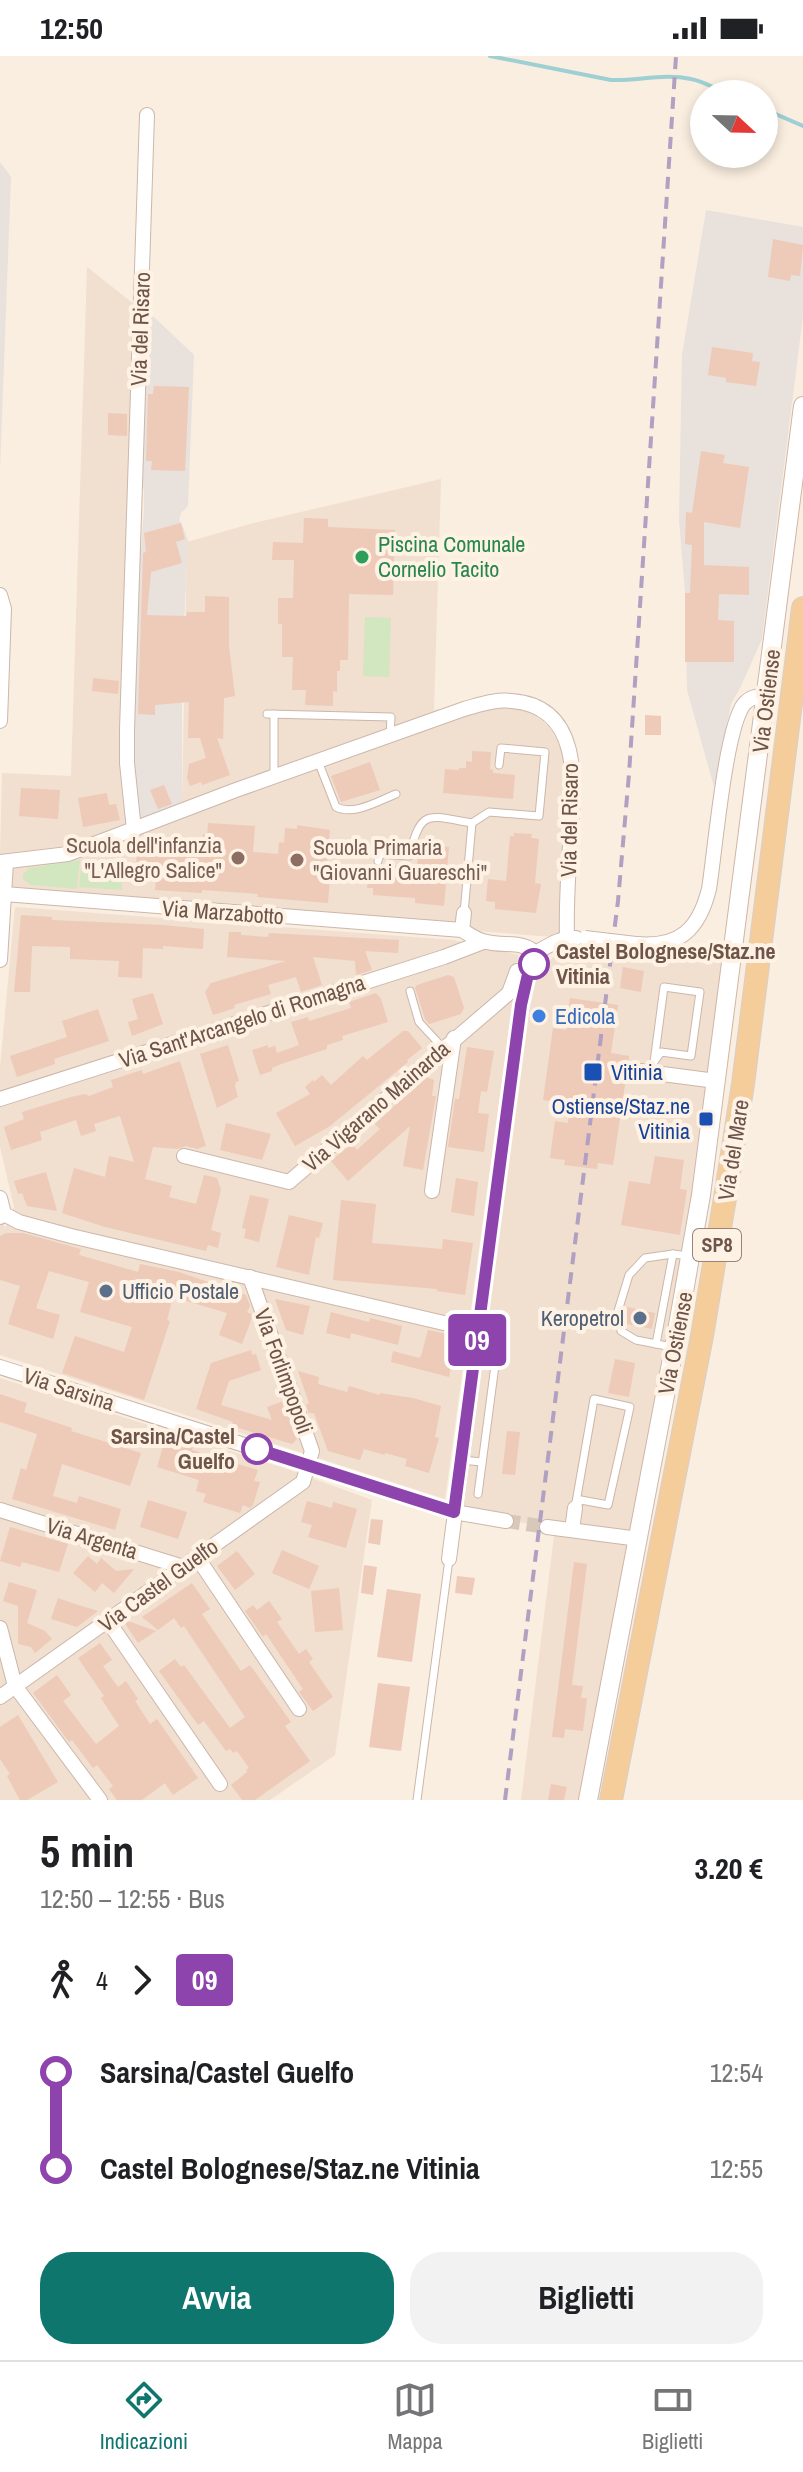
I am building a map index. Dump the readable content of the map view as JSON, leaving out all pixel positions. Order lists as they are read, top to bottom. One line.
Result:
{"streets":{"main road":["Via Ostiense","Via del Mare","SP8"],"street":["Via del Risaro","Via Marzabotto","Via Sant'Arcangelo di Romagna","Via Vigarano Mainarda","Via Forlimpopoli","Via Sarsina","Via Argenta","Via Castel Guelfo"]},"crossings":[["Via Forlimpopoli","Via Sarsina"],["Via Forlimpopoli","Via Castel Guelfo"],["Via Sarsina","Via Castel Guelfo"],["Via Argenta","Via Castel Guelfo"]],"places":{"other":["Piscina Comunale Cornelio Tacito","Scuola dell'infanzia \"L'Allegro Salice\"","Scuola Primaria \"Giovanni Guareschi\"","Castel Bolognese/Staz.ne Vitinia","Edicola","Ufficio Postale","Keropetrol","Sarsina/Castel Guelfo"],"transit":["Vitinia","Ostiense/Staz.ne Vitinia"]},"lines":["bus line 09"],"north":"right","page":{"status":"12:50","on_map":"09","heading":["5 min","12:50 – 12:55 · Bus","3.20 €"],"legs":["4","09"],"list":[{"name":"Sarsina/Castel Guelfo","value":"12:54"},{"name":"Castel Bolognese/Staz.ne Vitinia","value":"12:55"}],"buttons":["Avvia","Biglietti"],"tabs":["Indicazioni","Mappa","Biglietti"]}}
